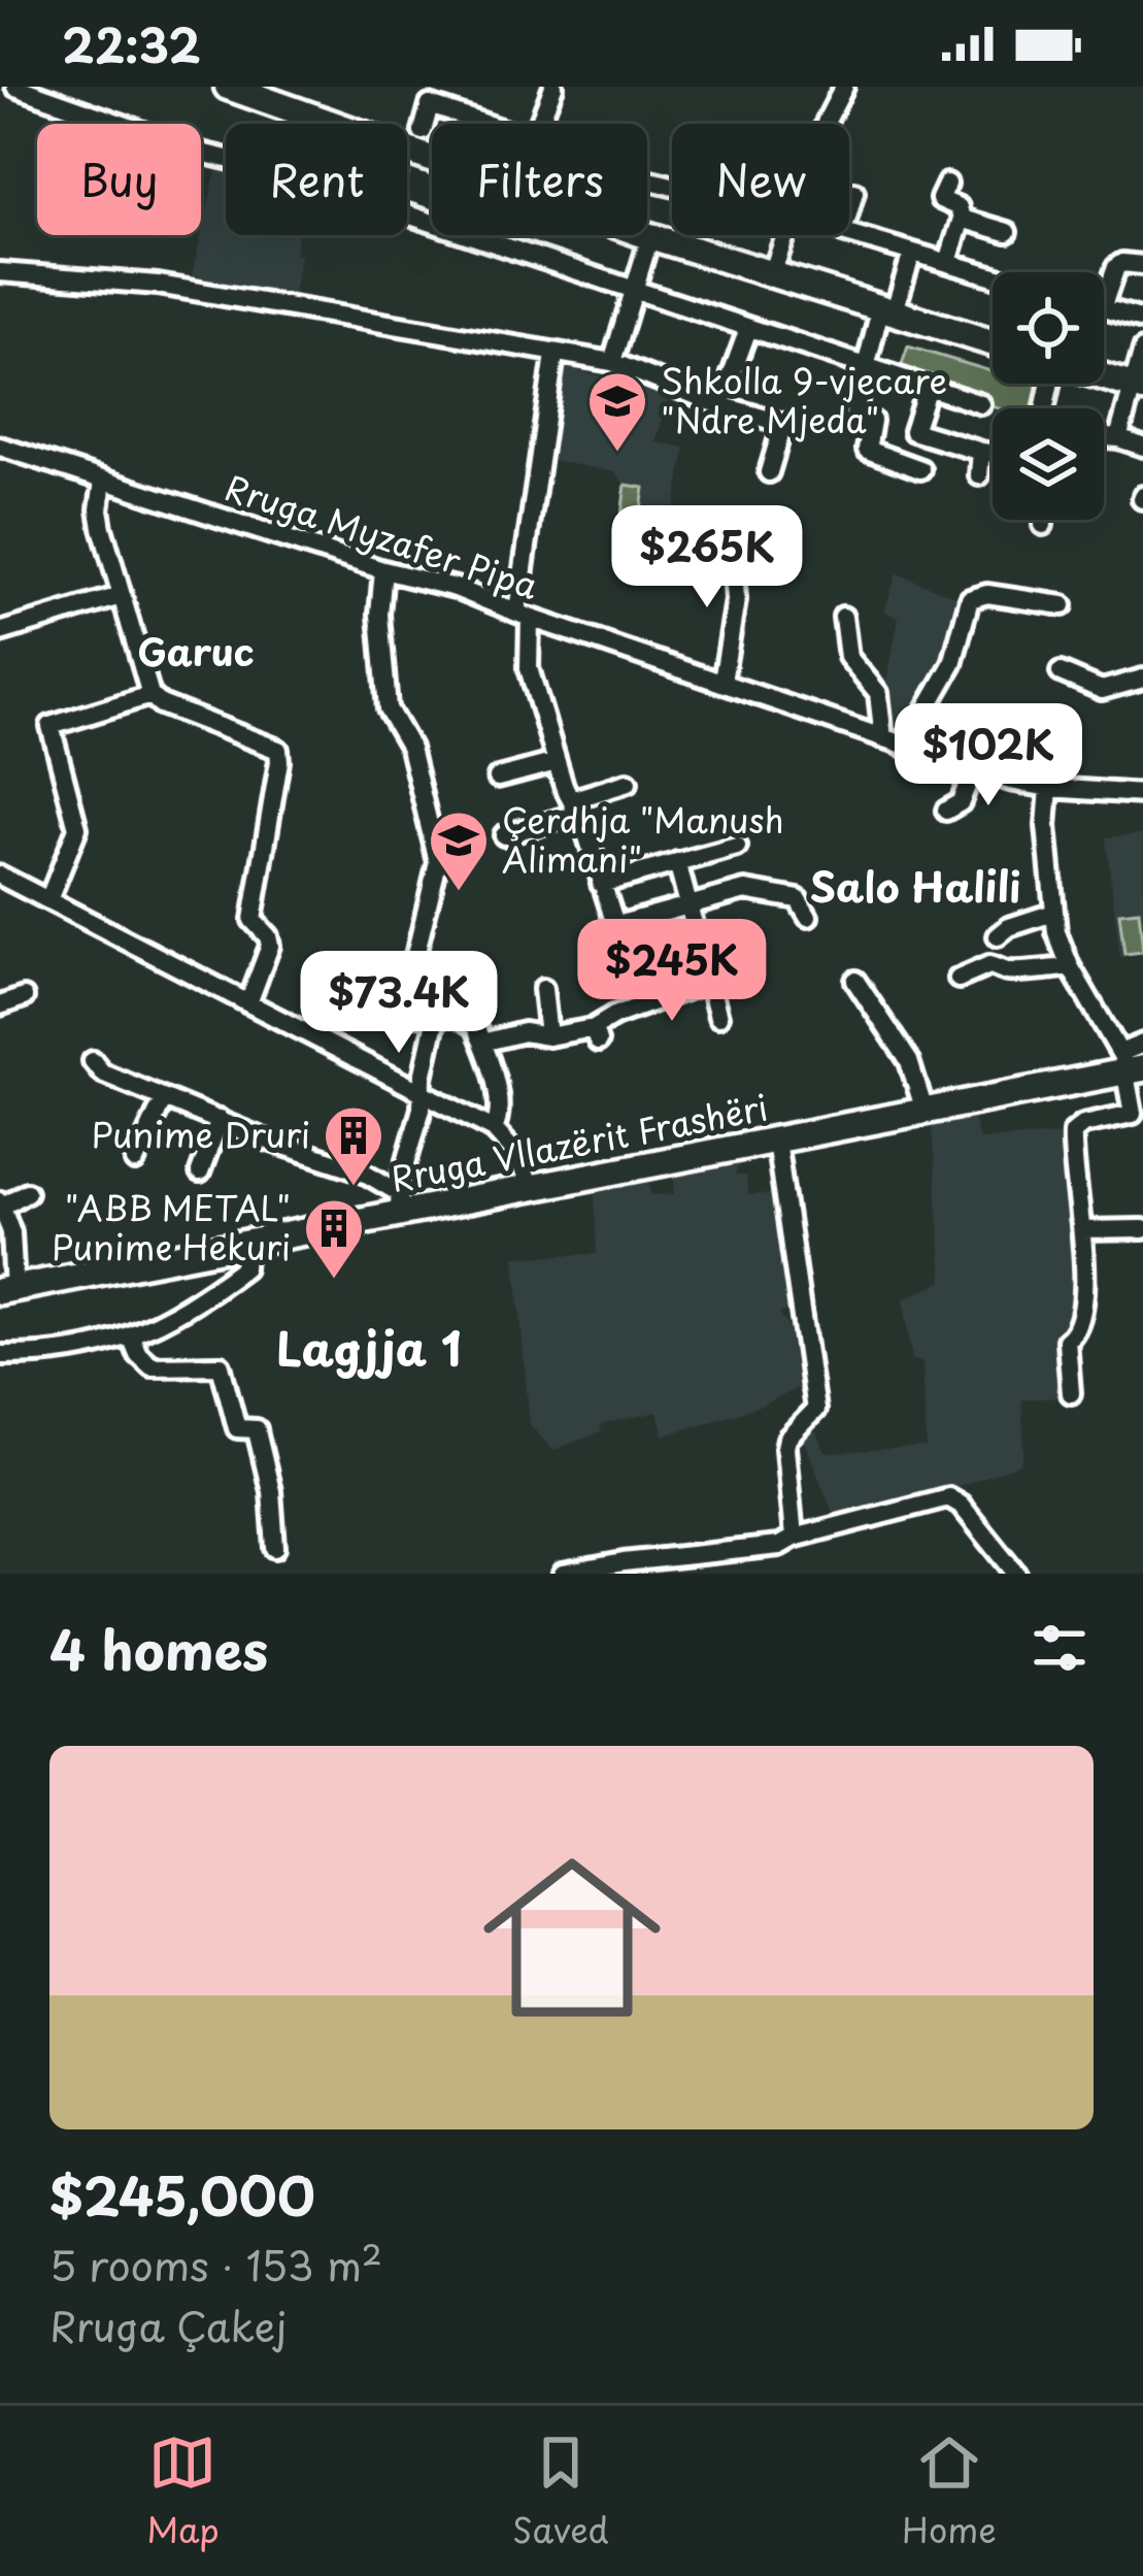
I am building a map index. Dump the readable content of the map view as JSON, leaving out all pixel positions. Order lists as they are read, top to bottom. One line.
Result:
{"streets":{"main road":["Rruga Vllazërit Frashëri"],"street":["Rruga Myzafer Pipa"]},"districts":["Garuc","Salo Halili","Lagjja 1"],"places":{"school or university":["Shkolla 9-vjecare \"Ndre Mjeda\"","Çerdhja \"Manush Alimani\""],"building":["Punime Druri","\"ABB METAL\" Punime Hekuri"]},"page":{"status":"22:32","chip":["Buy","Rent","Filters","New"],"price":["$265K","$102K","$245K","$73.4K"],"heading":"4 homes","list":[{"name":"$245,000","note":"5 rooms · 153 m² · Rruga Çakej"}],"tabs":["Map","Saved","Home"]}}
